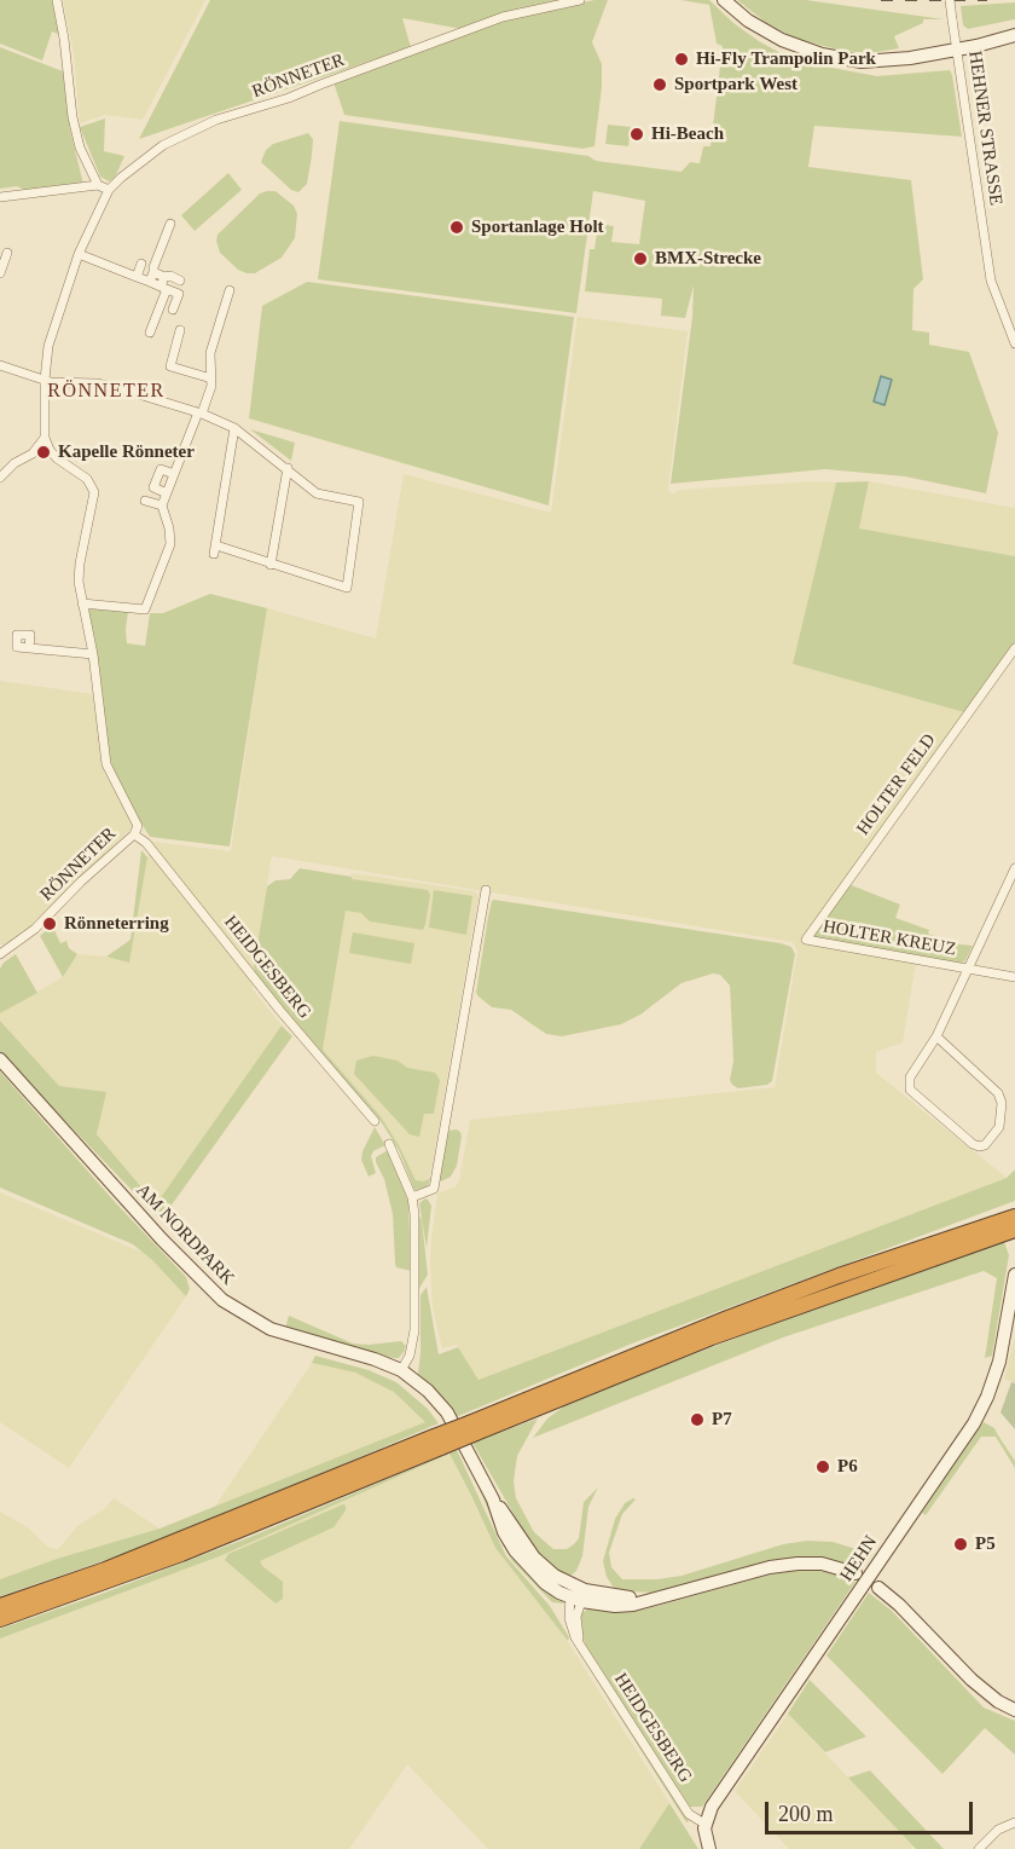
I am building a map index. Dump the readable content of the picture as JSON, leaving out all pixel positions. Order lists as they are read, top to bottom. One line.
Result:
{"streets":{"street":["RÖNNETER","HEHNER STRASSE","HOLTER FELD","HOLTER KREUZ","HEIDGESBERG","AM NORDPARK","HEHN"]},"crossings":[["RÖNNETER","HEIDGESBERG"],["HOLTER FELD","HOLTER KREUZ"],["HEIDGESBERG","AM NORDPARK"],["HEIDGESBERG","HEHN"]],"districts":["RÖNNETER"],"places":["Hi-Fly Trampolin Park","Sportpark West","Hi-Beach","Sportanlage Holt","BMX-Strecke","Kapelle Rönneter","Rönneterring","P7","P6","P5"],"scale_bar":"200 m"}
